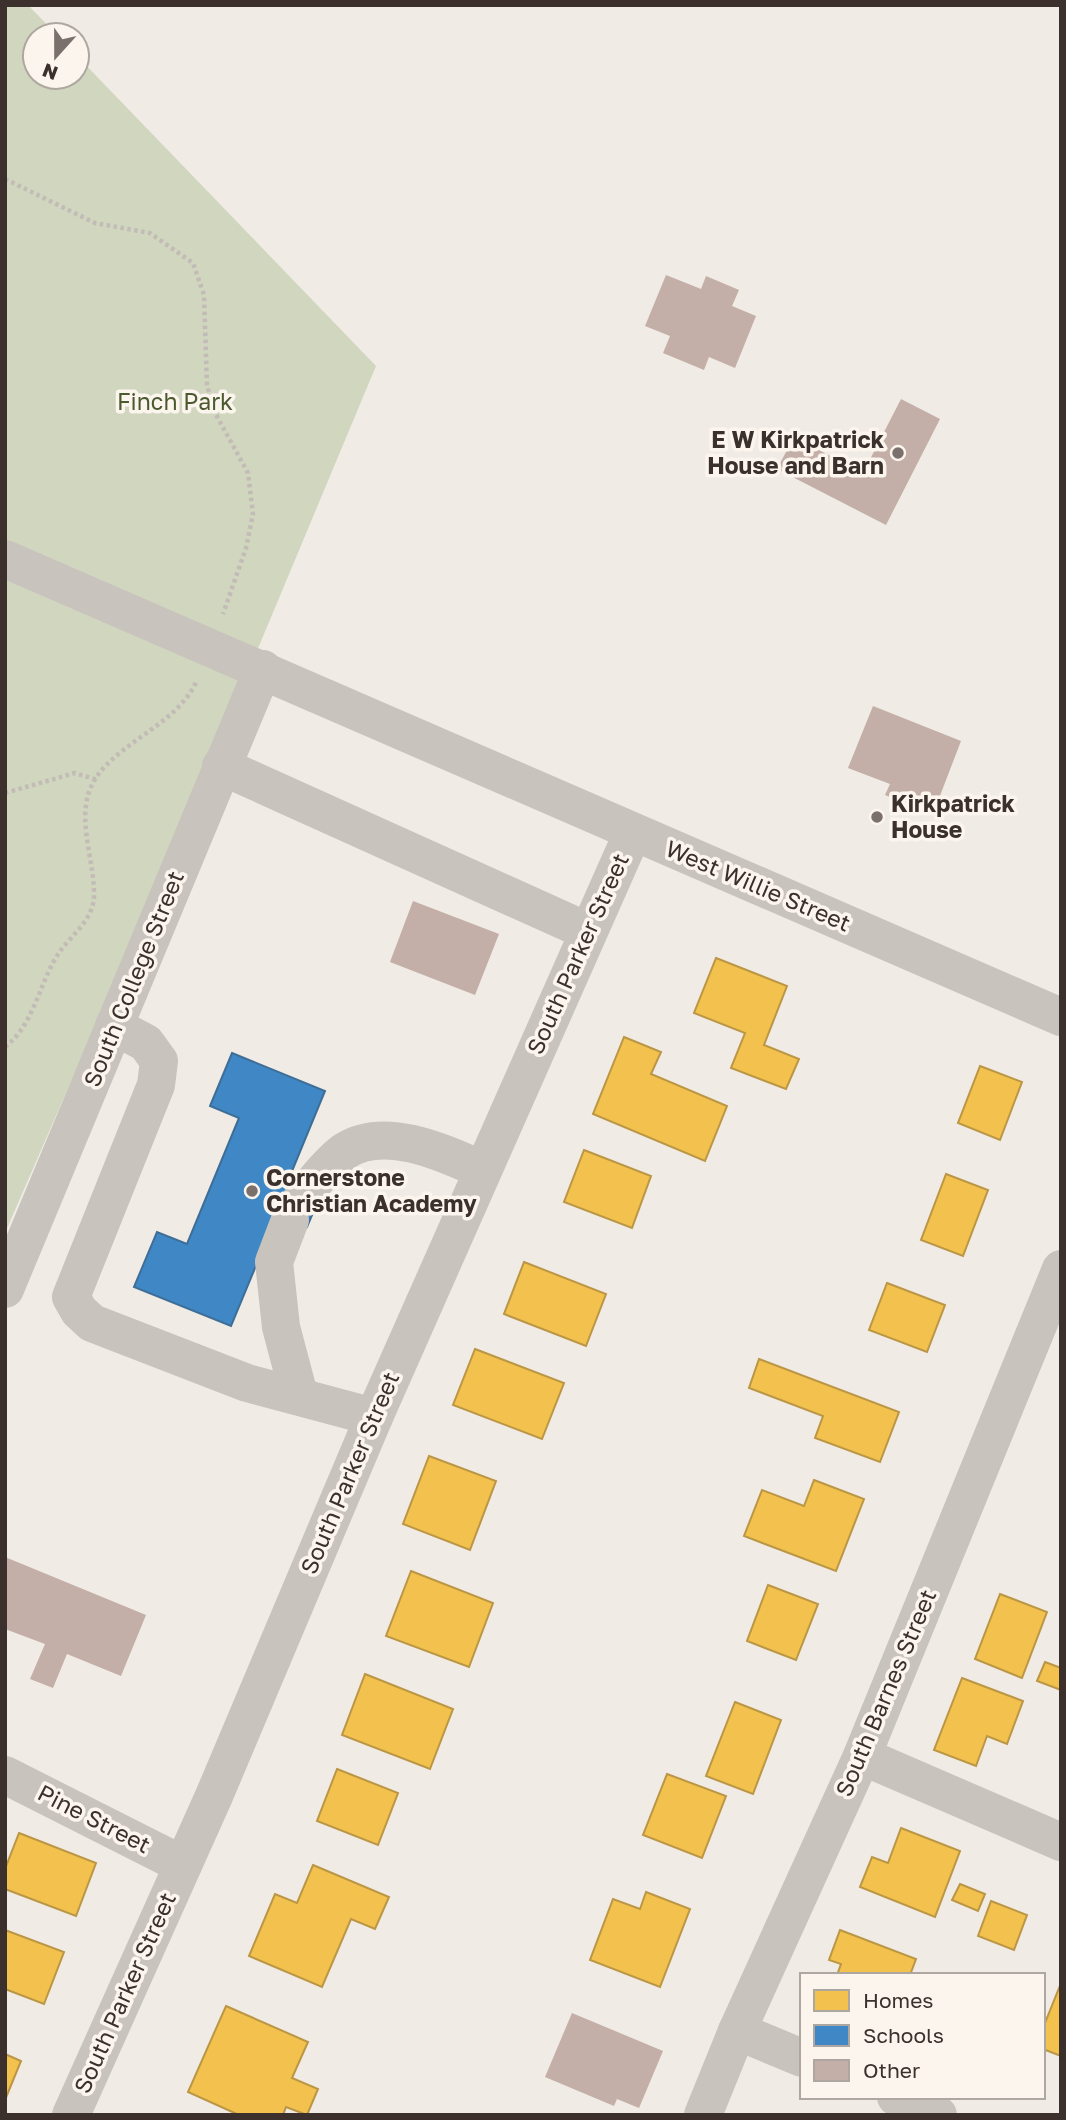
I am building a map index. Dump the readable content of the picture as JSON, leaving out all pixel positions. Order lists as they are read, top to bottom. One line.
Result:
{"streets":{"street":["West Willie Street","South Parker Street","South College Street","South Barnes Street","Pine Street"]},"crossings":[["West Willie Street","South Parker Street"],["West Willie Street","South College Street"],["South Parker Street","Pine Street"]],"parks":["Finch Park"],"places":["E W Kirkpatrick House and Barn","Kirkpatrick House","Cornerstone Christian Academy"],"legend":["Homes","Schools","Other"],"north":"bottom"}
